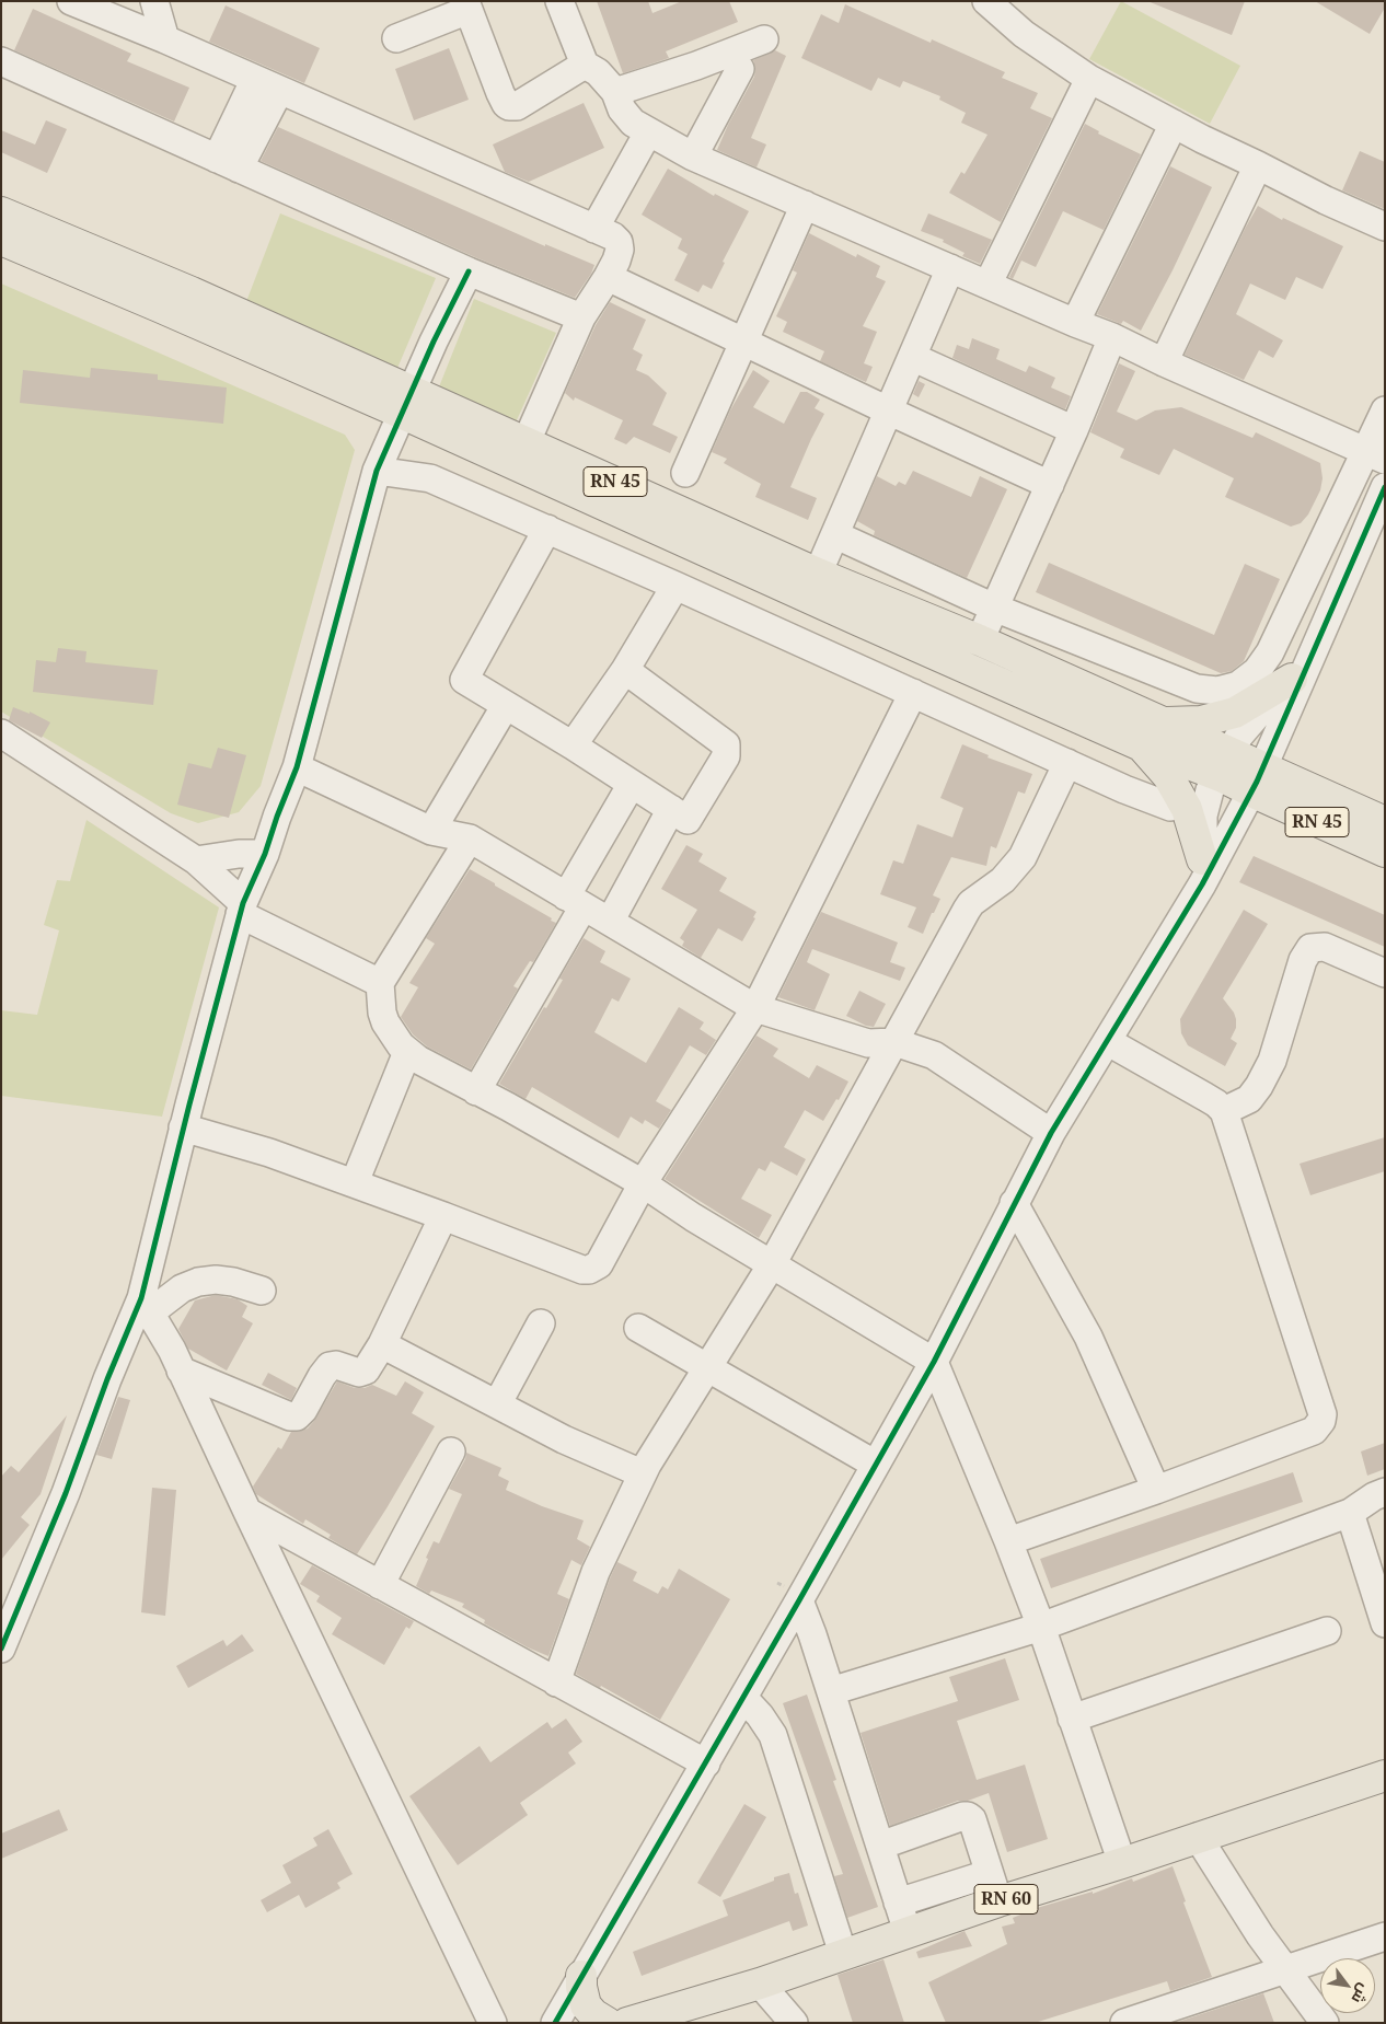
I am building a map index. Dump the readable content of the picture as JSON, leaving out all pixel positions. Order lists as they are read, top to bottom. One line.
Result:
{"streets":{"main road":["RN 45","RN 60"]},"north":"bottom right"}
